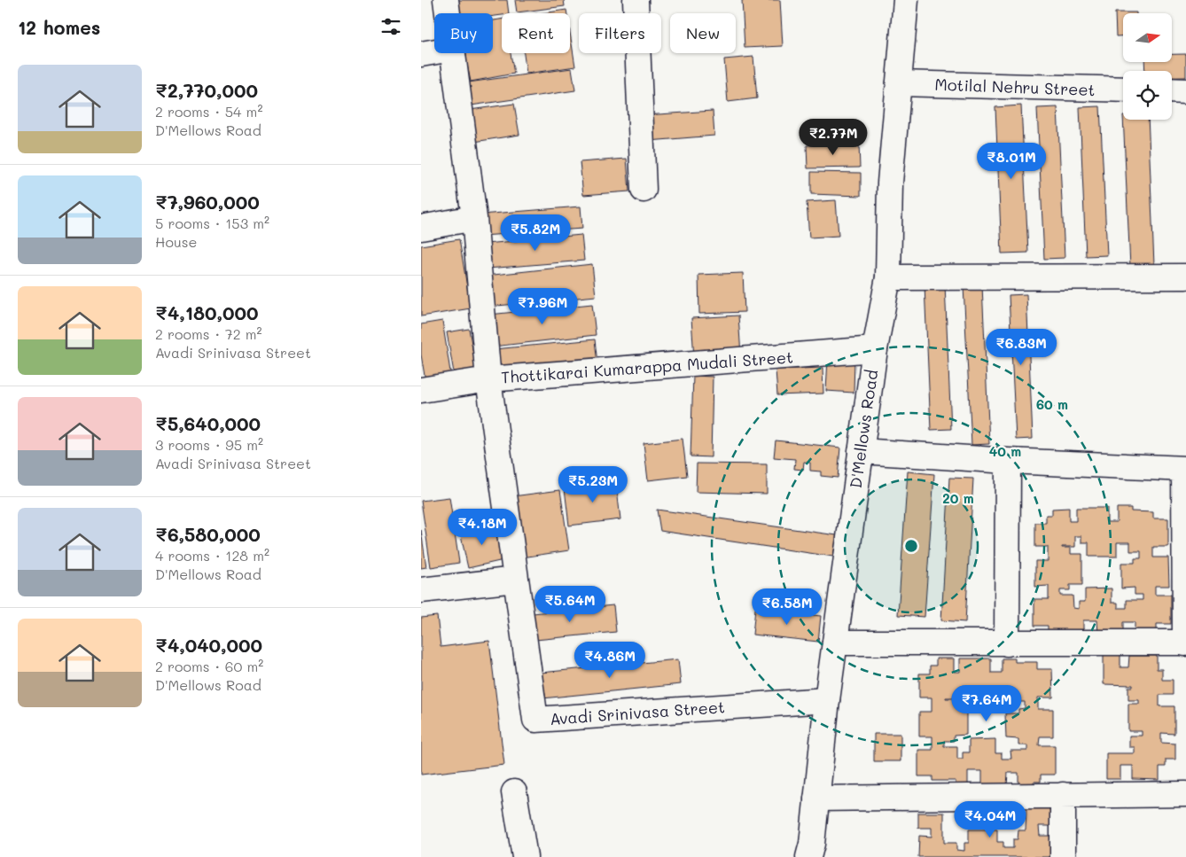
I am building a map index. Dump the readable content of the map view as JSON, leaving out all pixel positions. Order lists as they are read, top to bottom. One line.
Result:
{"streets":{"street":["Motilal Nehru Street","Thottikarai Kumarappa Mudali Street","D'Mellows Road","Avadi Srinivasa Street"]},"crossings":[["Motilal Nehru Street","D'Mellows Road"],["Thottikarai Kumarappa Mudali Street","D'Mellows Road"],["Thottikarai Kumarappa Mudali Street","Avadi Srinivasa Street"],["D'Mellows Road","Avadi Srinivasa Street"]],"north":"right","page":{"heading":"12 homes","chip":["Buy","Rent","Filters","New"],"list":[{"name":"₹2,770,000","note":"2 rooms · 54 m² · D'Mellows Road"},{"name":"₹7,960,000","note":"5 rooms · 153 m² · House"},{"name":"₹4,180,000","note":"2 rooms · 72 m² · Avadi Srinivasa Street"},{"name":"₹5,640,000","note":"3 rooms · 95 m² · Avadi Srinivasa Street"},{"name":"₹6,580,000","note":"4 rooms · 128 m² · D'Mellows Road"},{"name":"₹4,040,000","note":"2 rooms · 60 m² · D'Mellows Road"}],"price":["₹2.77M","₹8.01M","₹5.82M","₹7.96M","₹6.83M","₹5.23M","₹4.18M","₹5.64M","₹6.58M","₹4.86M","₹7.64M","₹4.04M"]},"rings":["60 m","40 m","20 m"]}
